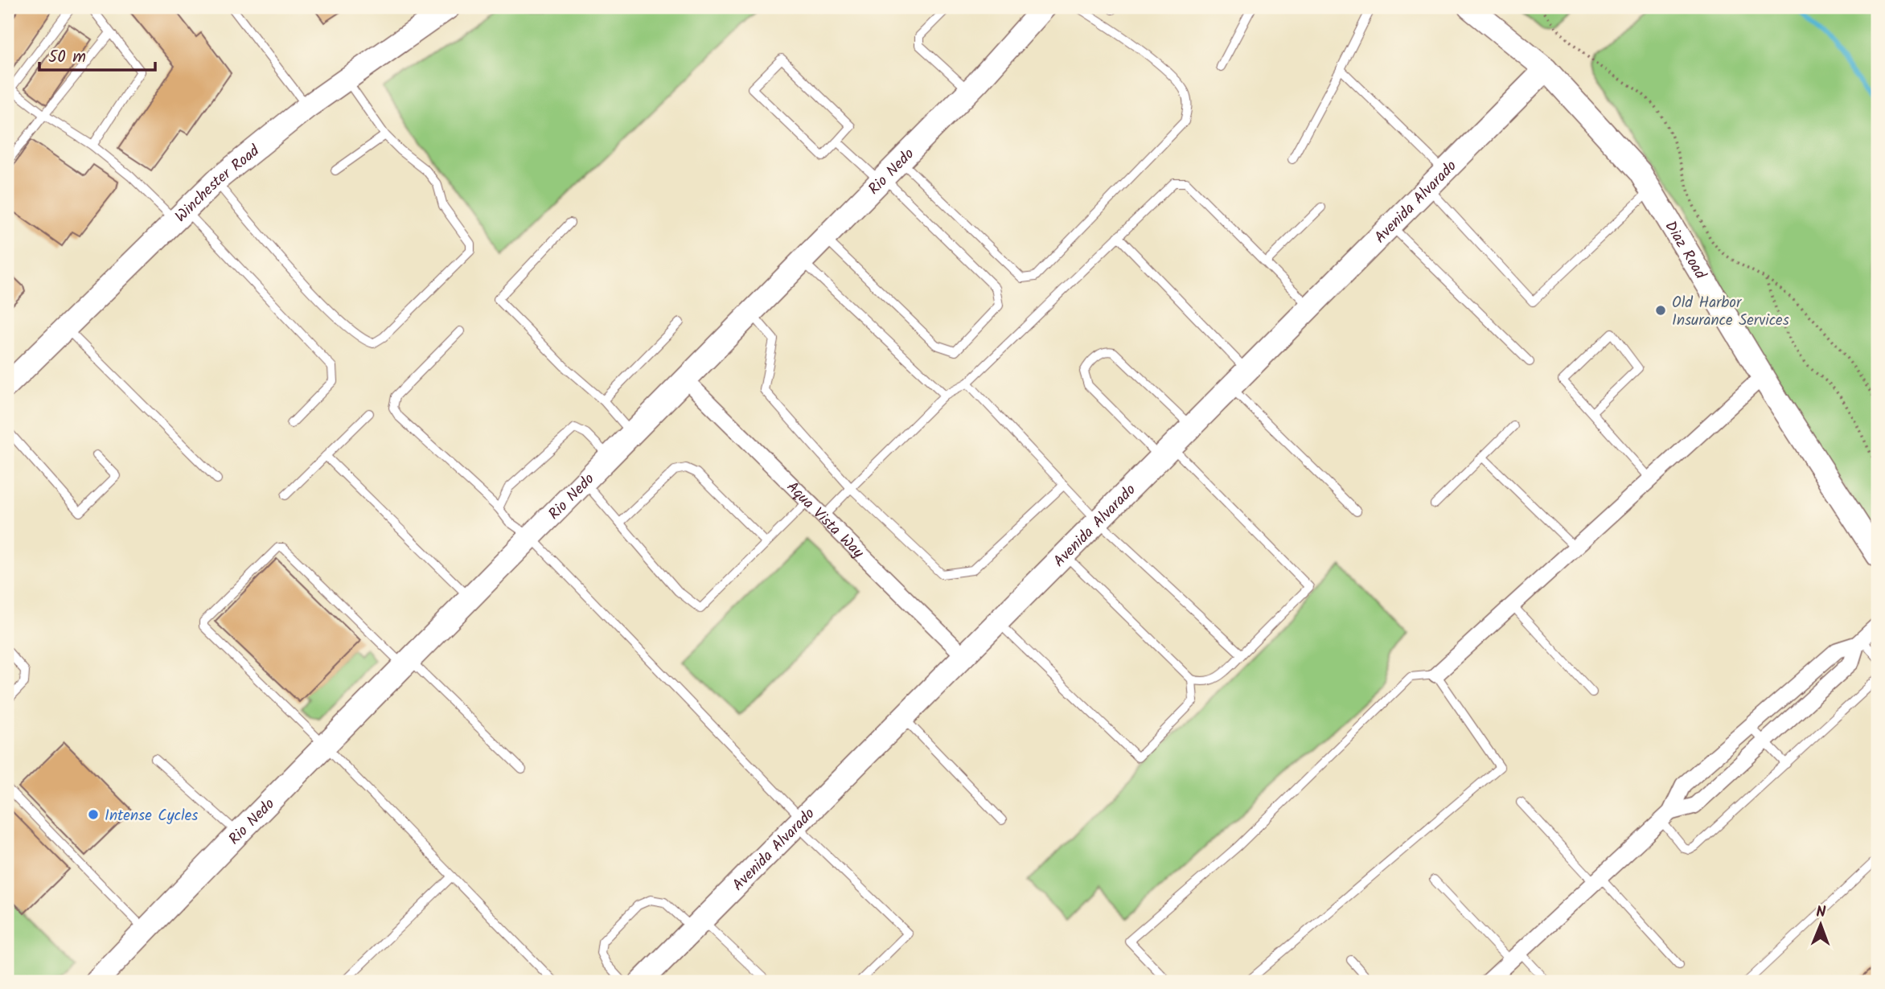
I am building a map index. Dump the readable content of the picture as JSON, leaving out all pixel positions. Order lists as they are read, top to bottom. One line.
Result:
{"streets":{"street":["Rio Nedo","Winchester Road","Avenida Alvarado","Diaz Road","Aqua Vista Way"]},"crossings":[["Rio Nedo","Aqua Vista Way"],["Avenida Alvarado","Diaz Road"],["Avenida Alvarado","Aqua Vista Way"]],"places":["Old Harbor Insurance Services","Intense Cycles"],"scale_bar":"50 m","north":"top"}
